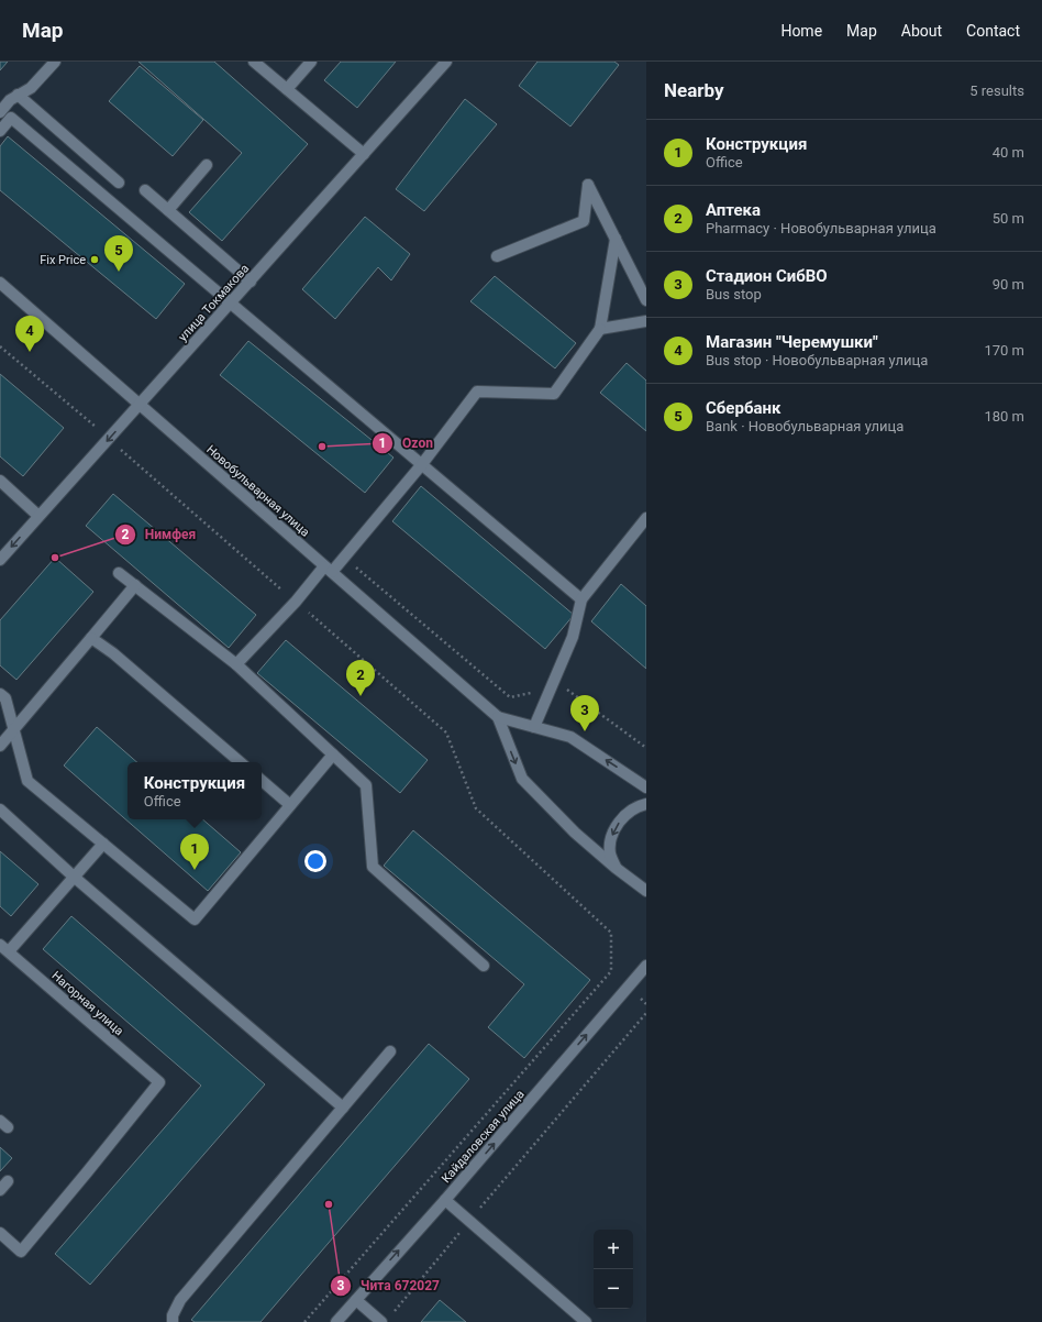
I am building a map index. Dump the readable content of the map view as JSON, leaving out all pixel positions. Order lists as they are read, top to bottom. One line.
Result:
{"streets":{"street":["улица Токмакова","Новобульварная улица","Нагорная улица","Кайдаловская улица"]},"crossings":[["улица Токмакова","Новобульварная улица"]],"one_way":["Кайдаловская улица"],"places":["Fix Price","Ozon","Нимфея","Чита 672027"],"page":{"header":"Map","nav":["Home","Map","About","Contact"],"heading":["Nearby","5 results"],"list":[{"mark":"1","name":"Конструкция","note":"Office","value":"40 m"},{"mark":"2","name":"Аптека","note":"Pharmacy · Новобульварная улица","value":"50 m"},{"mark":"3","name":"Стадион СибВО","note":"Bus stop","value":"90 m"},{"mark":"4","name":"Магазин \"Черемушки\"","note":"Bus stop · Новобульварная улица","value":"170 m"},{"mark":"5","name":"Сбербанк","note":"Bank · Новобульварная улица","value":"180 m"}],"pins":["5","4","2","3","1"],"popup":["Конструкция","Office"],"map_buttons":["+","−"]}}
